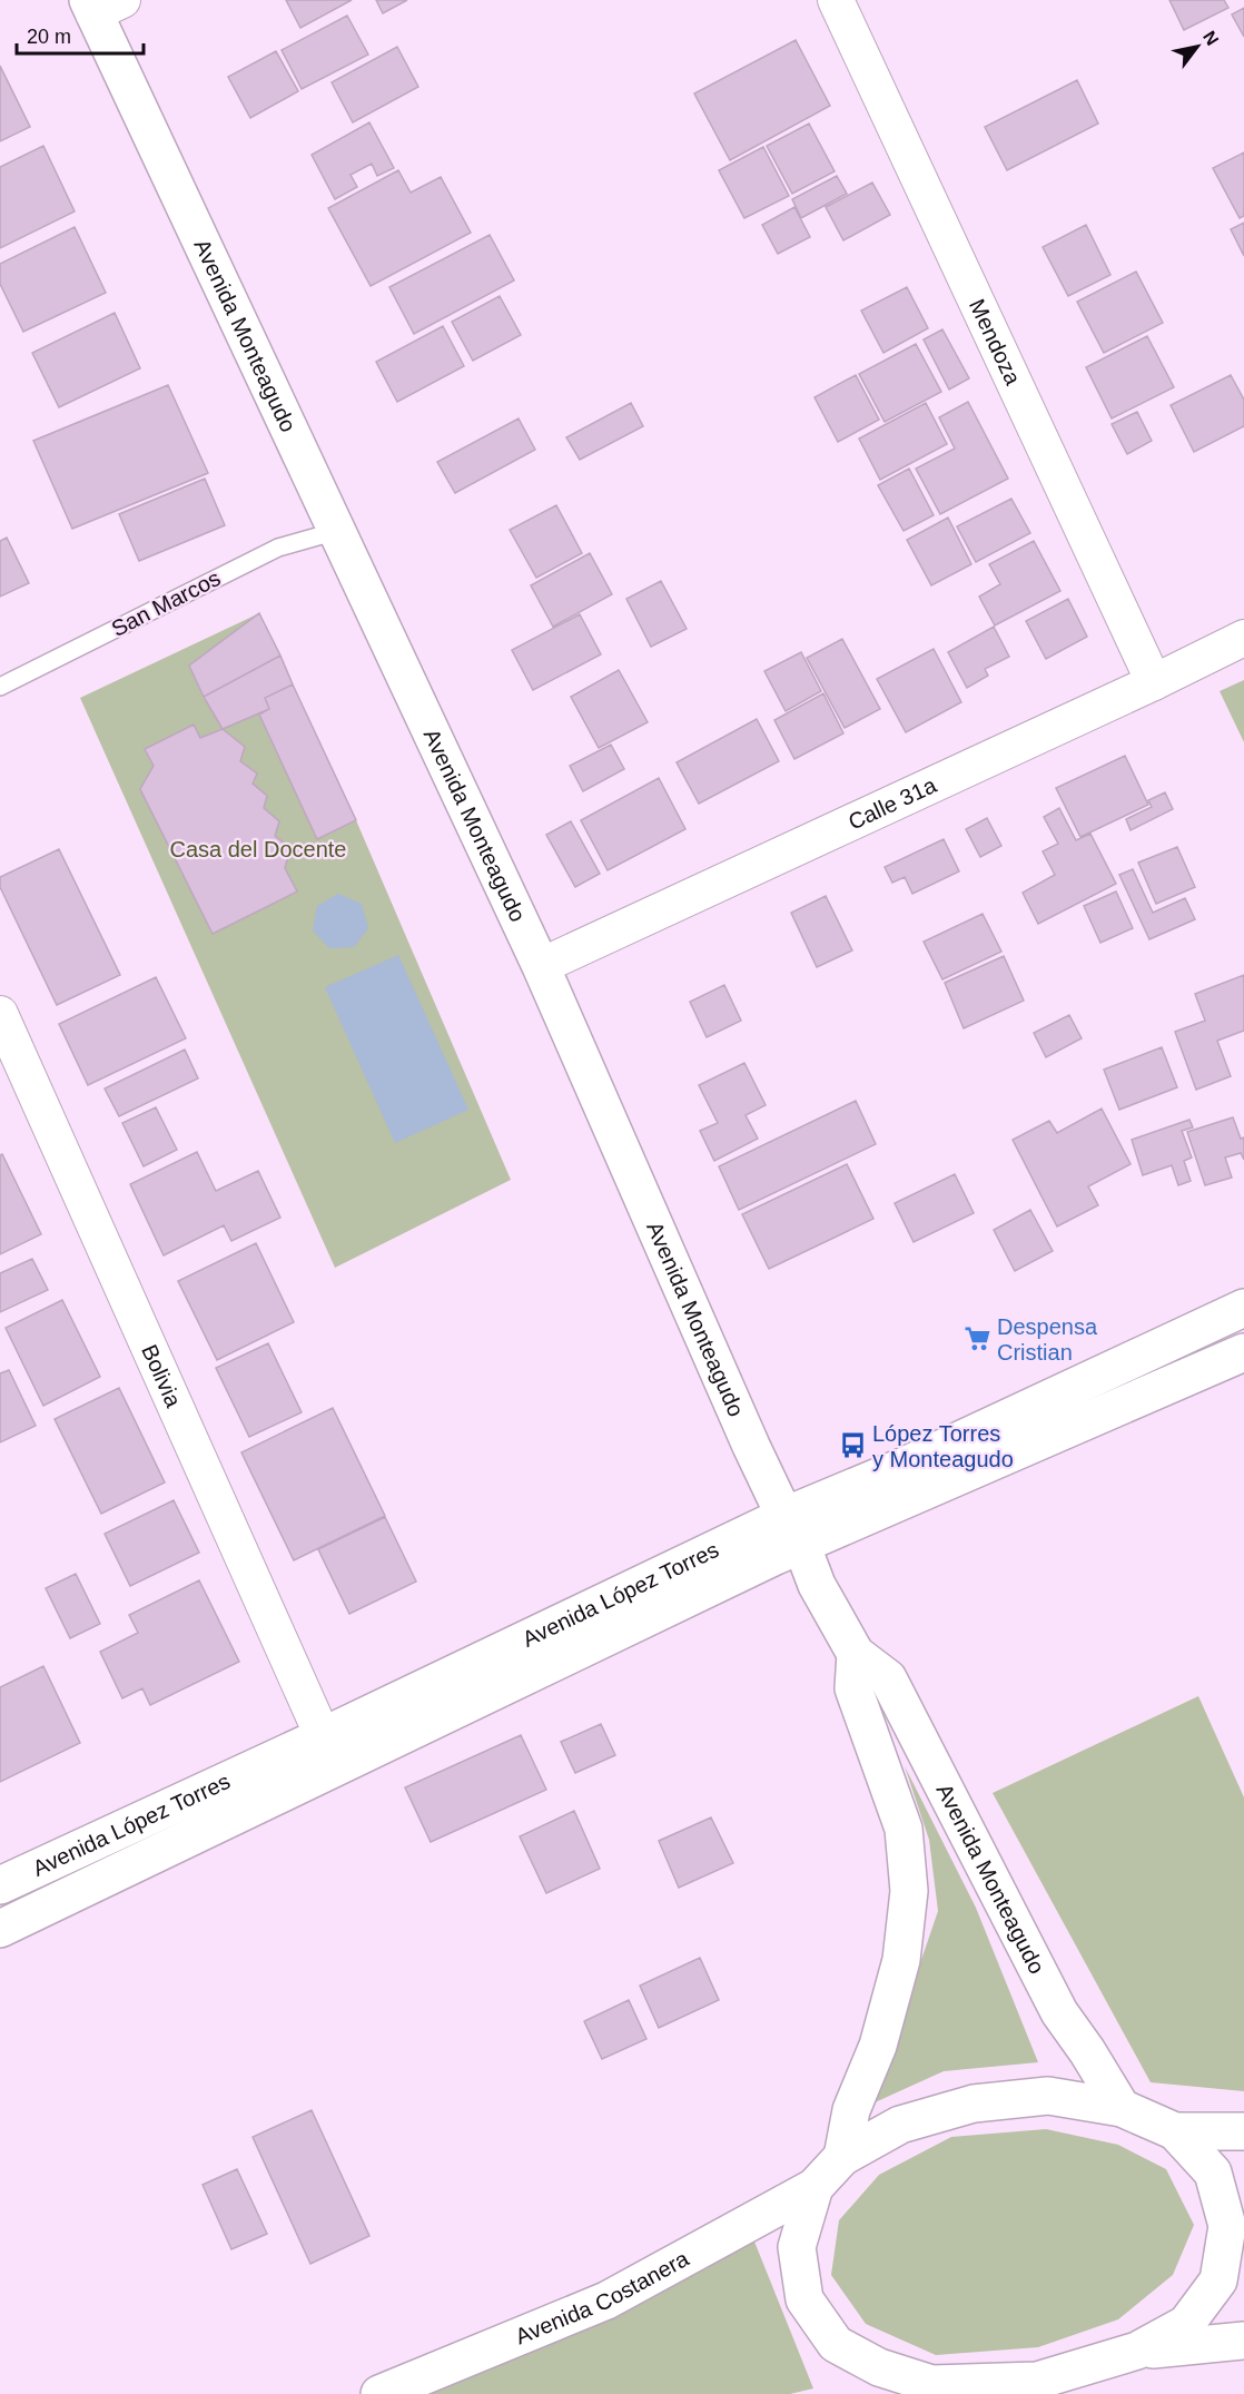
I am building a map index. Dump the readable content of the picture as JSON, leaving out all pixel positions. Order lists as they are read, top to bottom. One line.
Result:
{"streets":{"main road":["Avenida Monteagudo","Avenida López Torres","Avenida Costanera"],"street":["Mendoza","Calle 31a","Bolivia"],"lane":["San Marcos"]},"crossings":[["Avenida Monteagudo","San Marcos"],["Avenida Monteagudo","Calle 31a"],["Avenida Monteagudo","Avenida López Torres"],["Avenida Monteagudo","Avenida Costanera"],["Mendoza","Calle 31a"],["Bolivia","Avenida López Torres"]],"parks":["Casa del Docente"],"places":{"supermarket":["Despensa Cristian"],"bus stop":["López Torres y Monteagudo"]},"scale_bar":"20 m","north":"top right"}
